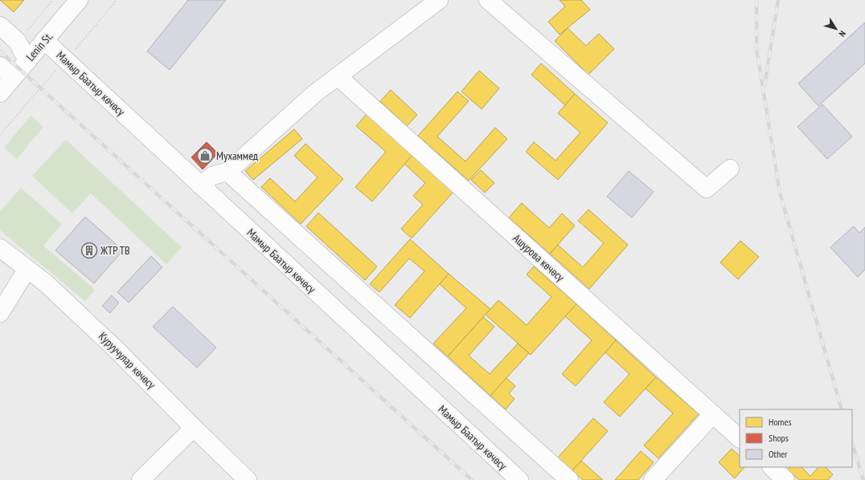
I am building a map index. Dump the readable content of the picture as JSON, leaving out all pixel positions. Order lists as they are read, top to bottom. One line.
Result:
{"streets":{"main road":["Lenin St.","Мамыр Баатыр көчөсү","Ашурова көчөсү","Куруучулар көчөсү"]},"crossings":[["Lenin St.","Мамыр Баатыр көчөсү"]],"places":{"shop":["Мухаммед"],"building":["ЖТР ТВ"]},"legend":["Homes","Shops","Other"],"north":"bottom right"}
